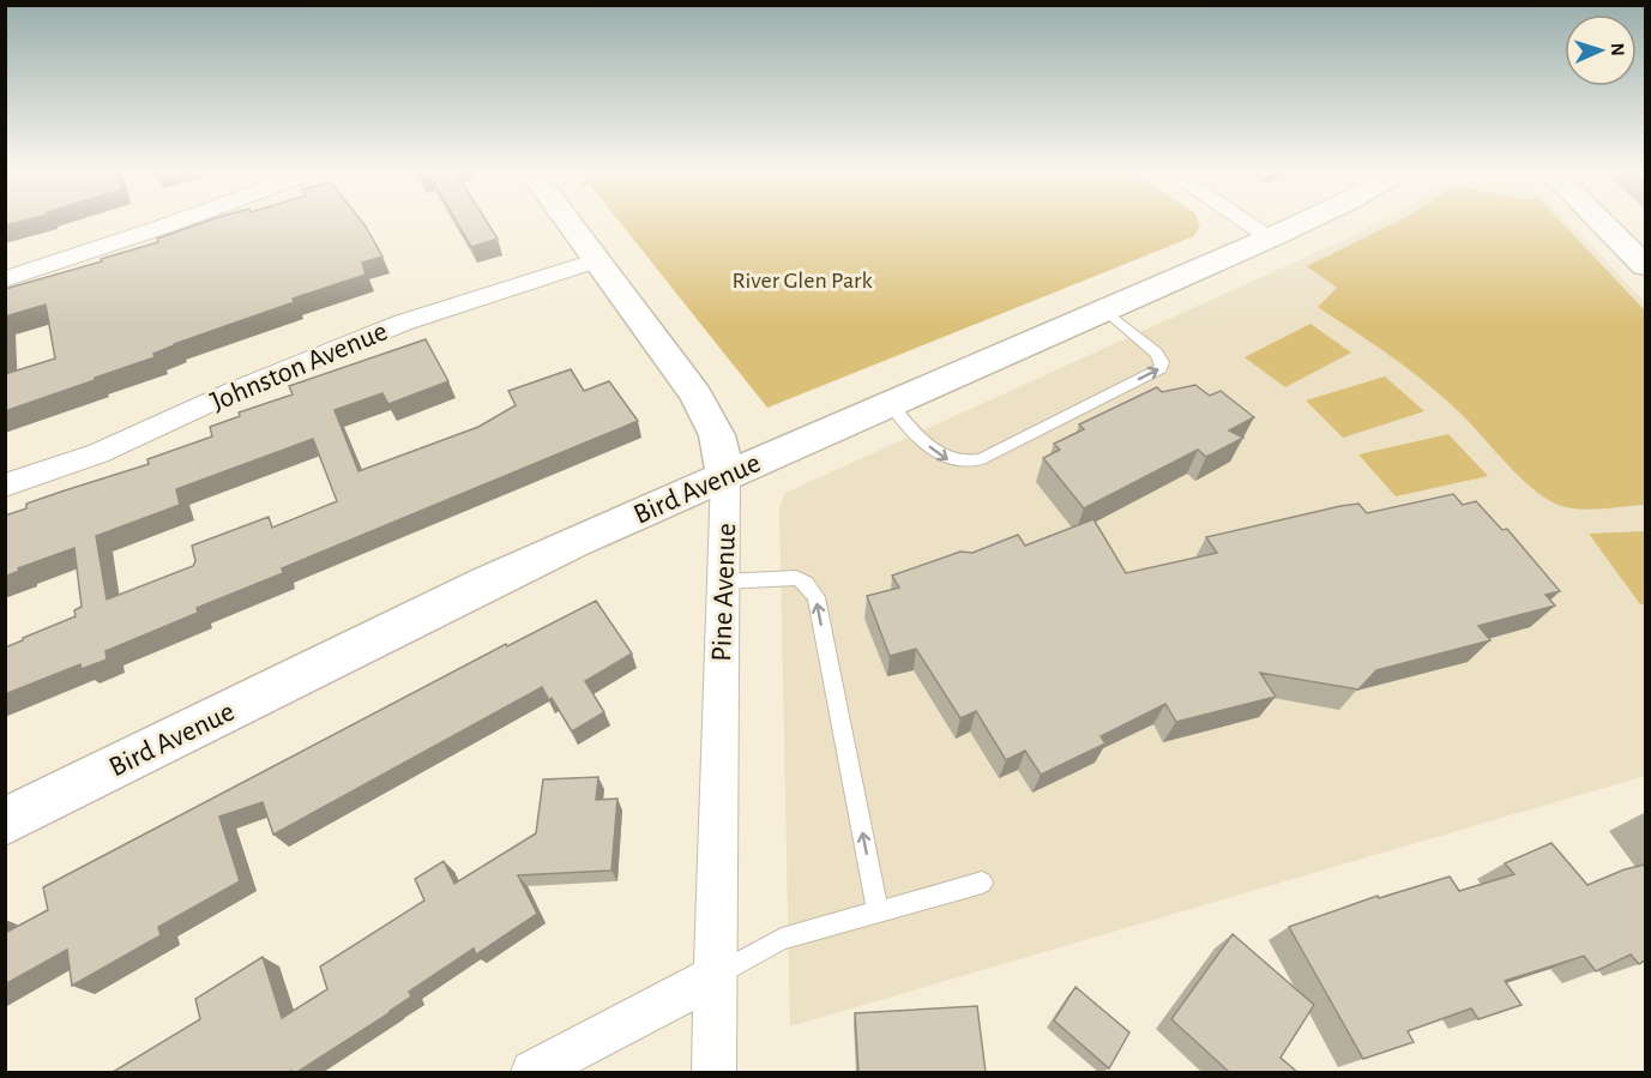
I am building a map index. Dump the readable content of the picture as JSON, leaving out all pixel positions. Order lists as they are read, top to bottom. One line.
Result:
{"streets":{"street":["Johnston Avenue","Bird Avenue","Pine Avenue"]},"crossings":[["Johnston Avenue","Pine Avenue"],["Bird Avenue","Pine Avenue"]],"parks":["River Glen Park"],"north":"right"}
